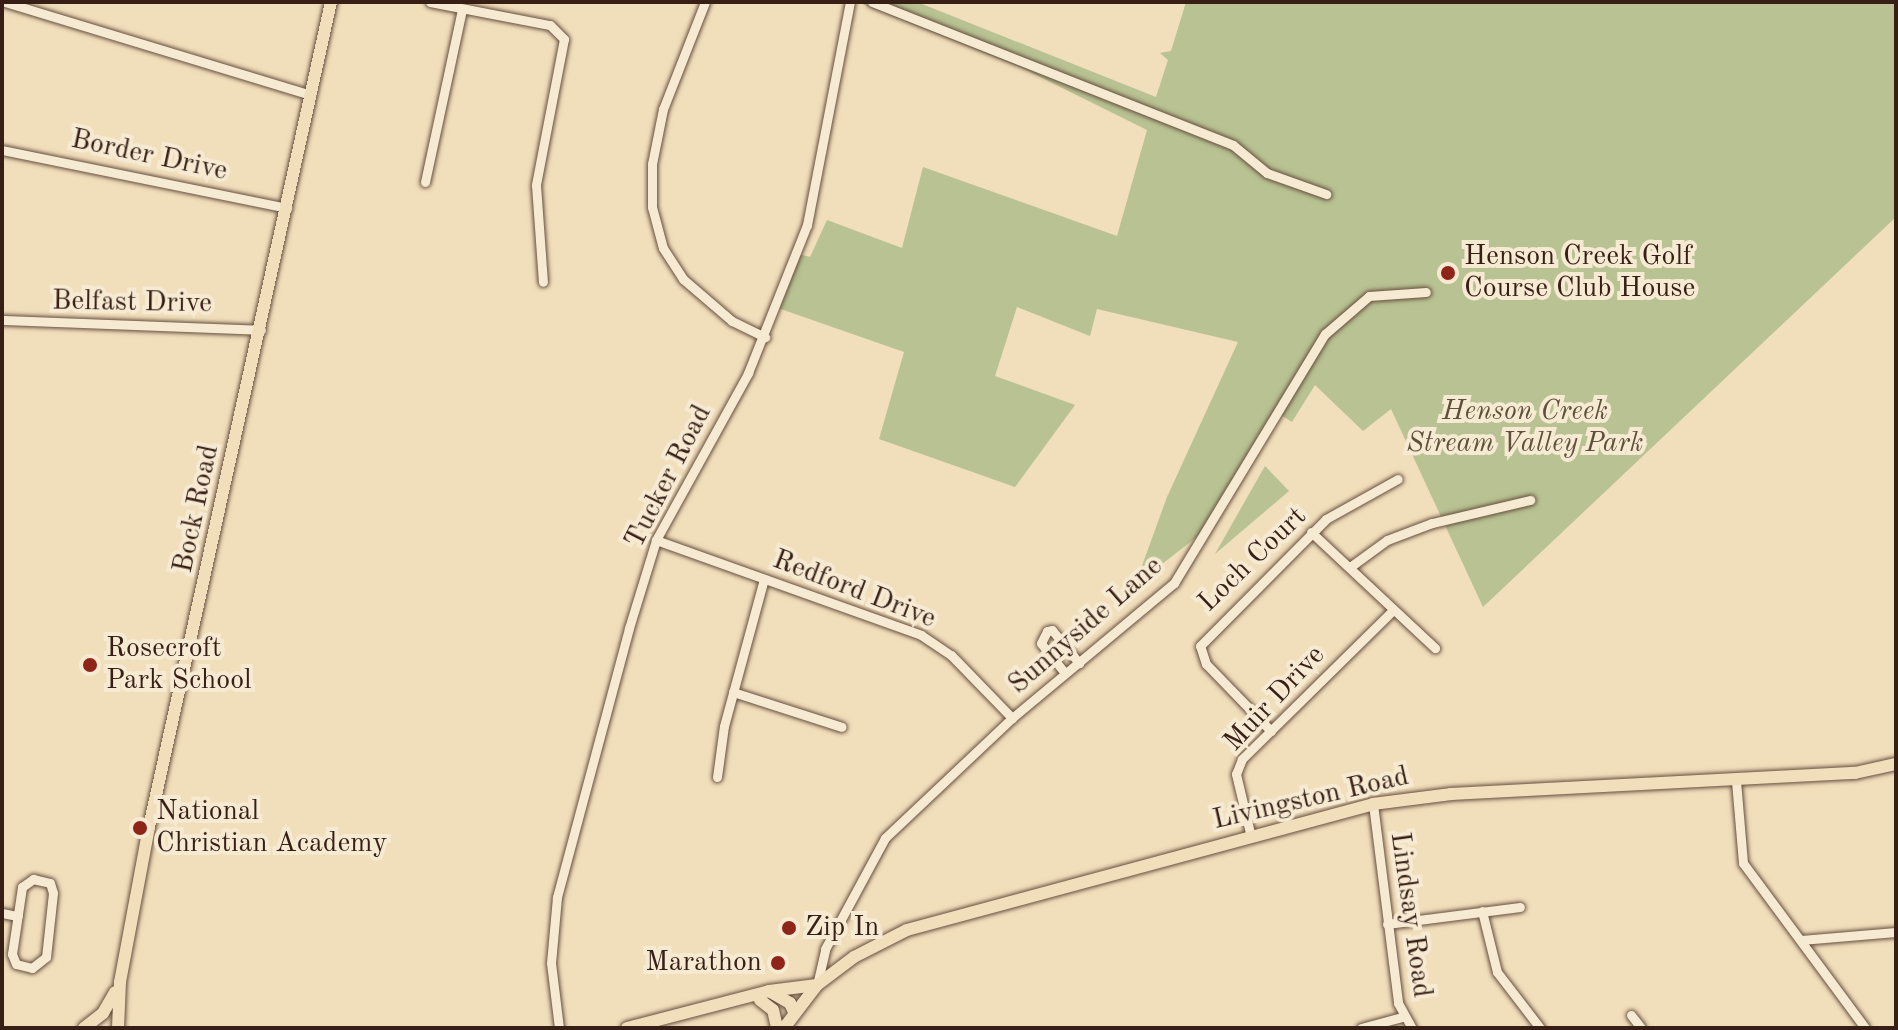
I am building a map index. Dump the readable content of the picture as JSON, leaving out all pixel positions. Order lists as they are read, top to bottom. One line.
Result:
{"streets":{"main road":["Bock Road","Livingston Road"],"street":["Border Drive","Belfast Drive","Tucker Road","Loch Court","Redford Drive","Sunnyside Lane","Muir Drive","Lindsay Road"]},"crossings":[["Border Drive","Bock Road"],["Belfast Drive","Bock Road"],["Tucker Road","Redford Drive"],["Loch Court","Muir Drive"],["Redford Drive","Sunnyside Lane"],["Sunnyside Lane","Livingston Road"],["Muir Drive","Livingston Road"],["Livingston Road","Lindsay Road"]],"parks":["Henson Creek Stream Valley Park"],"places":["Henson Creek Golf Course Club House","Rosecroft Park School","National Christian Academy","Zip In","Marathon"]}
